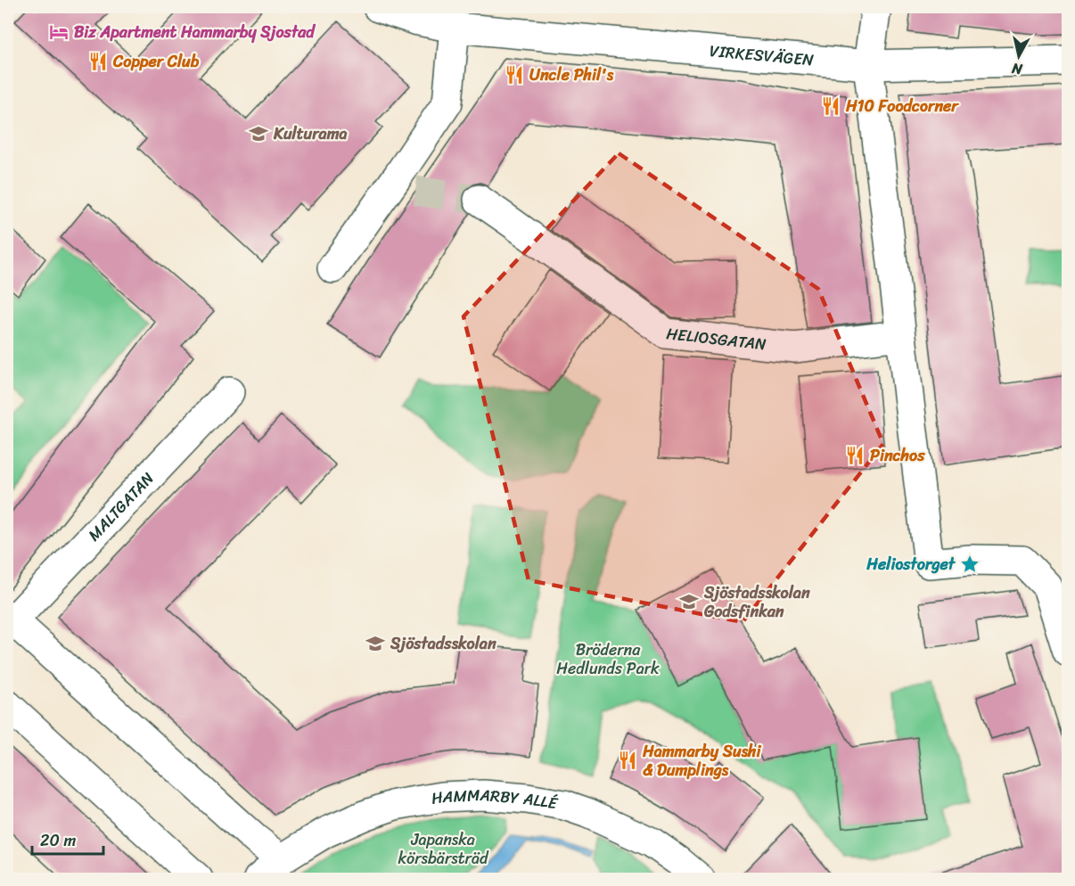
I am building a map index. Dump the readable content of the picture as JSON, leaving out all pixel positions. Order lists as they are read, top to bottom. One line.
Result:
{"streets":{"street":["VIRKESVÄGEN","HELIOSGATAN","MALTGATAN","HAMMARBY ALLÉ"]},"parks":["Bröderna Hedlunds Park","Japanska körsbärsträd"],"places":{"hotel":["Biz Apartment Hammarby Sjostad"],"restaurant":["Copper Club","Uncle Phil's","H10 Foodcorner","Pinchos","Hammarby Sushi & Dumplings"],"school or university":["Kulturama","Sjöstadsskolan Godsfinkan","Sjöstadsskolan"],"place":["Heliostorget"]},"scale_bar":"20 m","north":"bottom"}
